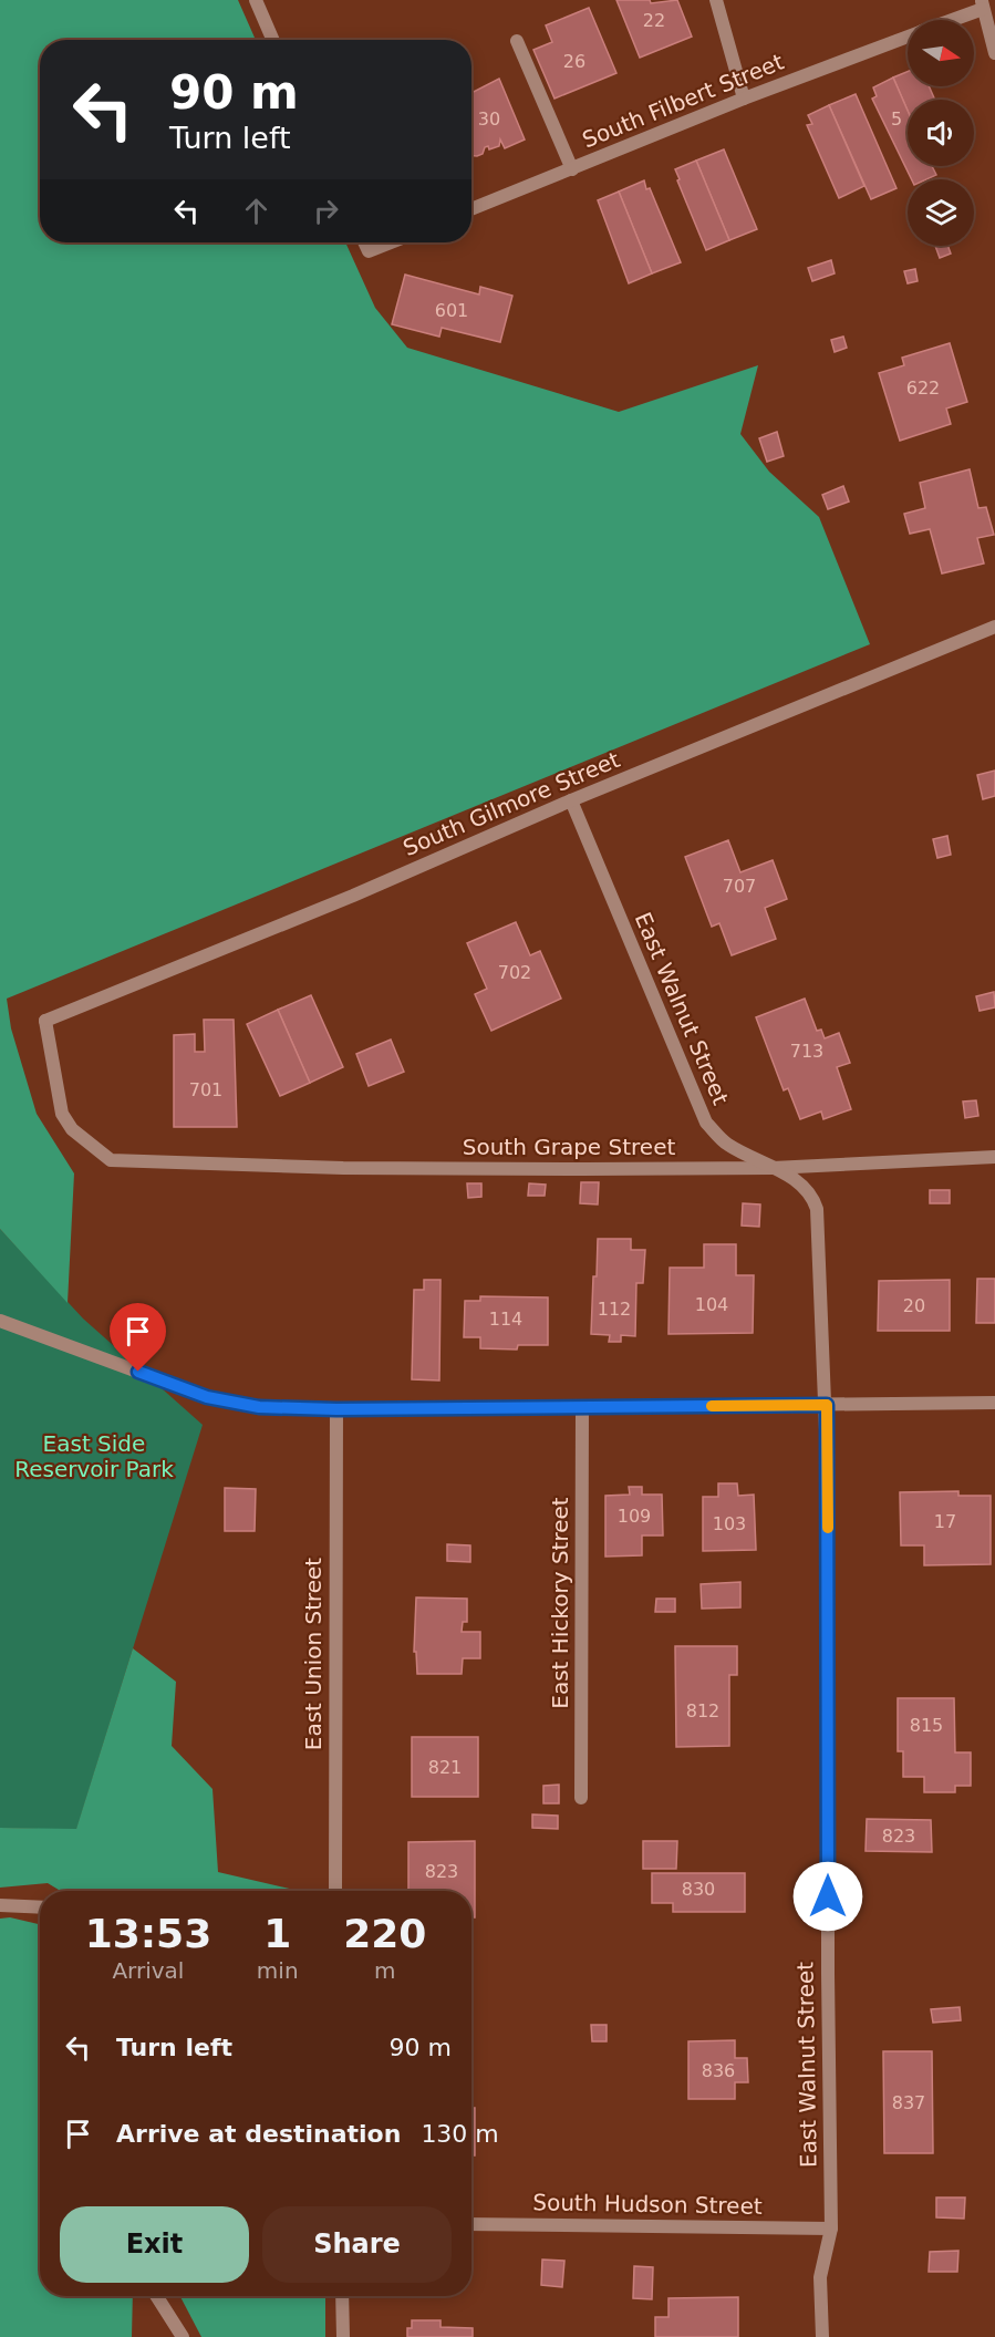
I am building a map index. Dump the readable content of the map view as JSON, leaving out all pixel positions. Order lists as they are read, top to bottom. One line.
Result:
{"streets":{"street":["South Filbert Street","South Gilmore Street","East Walnut Street","South Grape Street","East Hickory Street","East Union Street","South Hudson Street"]},"crossings":[["South Gilmore Street","East Walnut Street"],["South Gilmore Street","South Grape Street"],["East Walnut Street","South Grape Street"],["East Walnut Street","South Hudson Street"]],"parks":["East Side Reservoir Park"],"house_numbers":["22","26","30","5","601","622","707","702","713","701","104","20","112","114","109","17","103","812","815","821","823","823","830","836","837"],"north":"right","page":{"turn":["90 m","Turn left"],"eta":["13:53","Arrival","1","min","220","m"],"list":[{"name":"Turn left","value":"90 m"},{"name":"Arrive at destination","value":"130 m"}],"buttons":["Exit","Share"]}}
